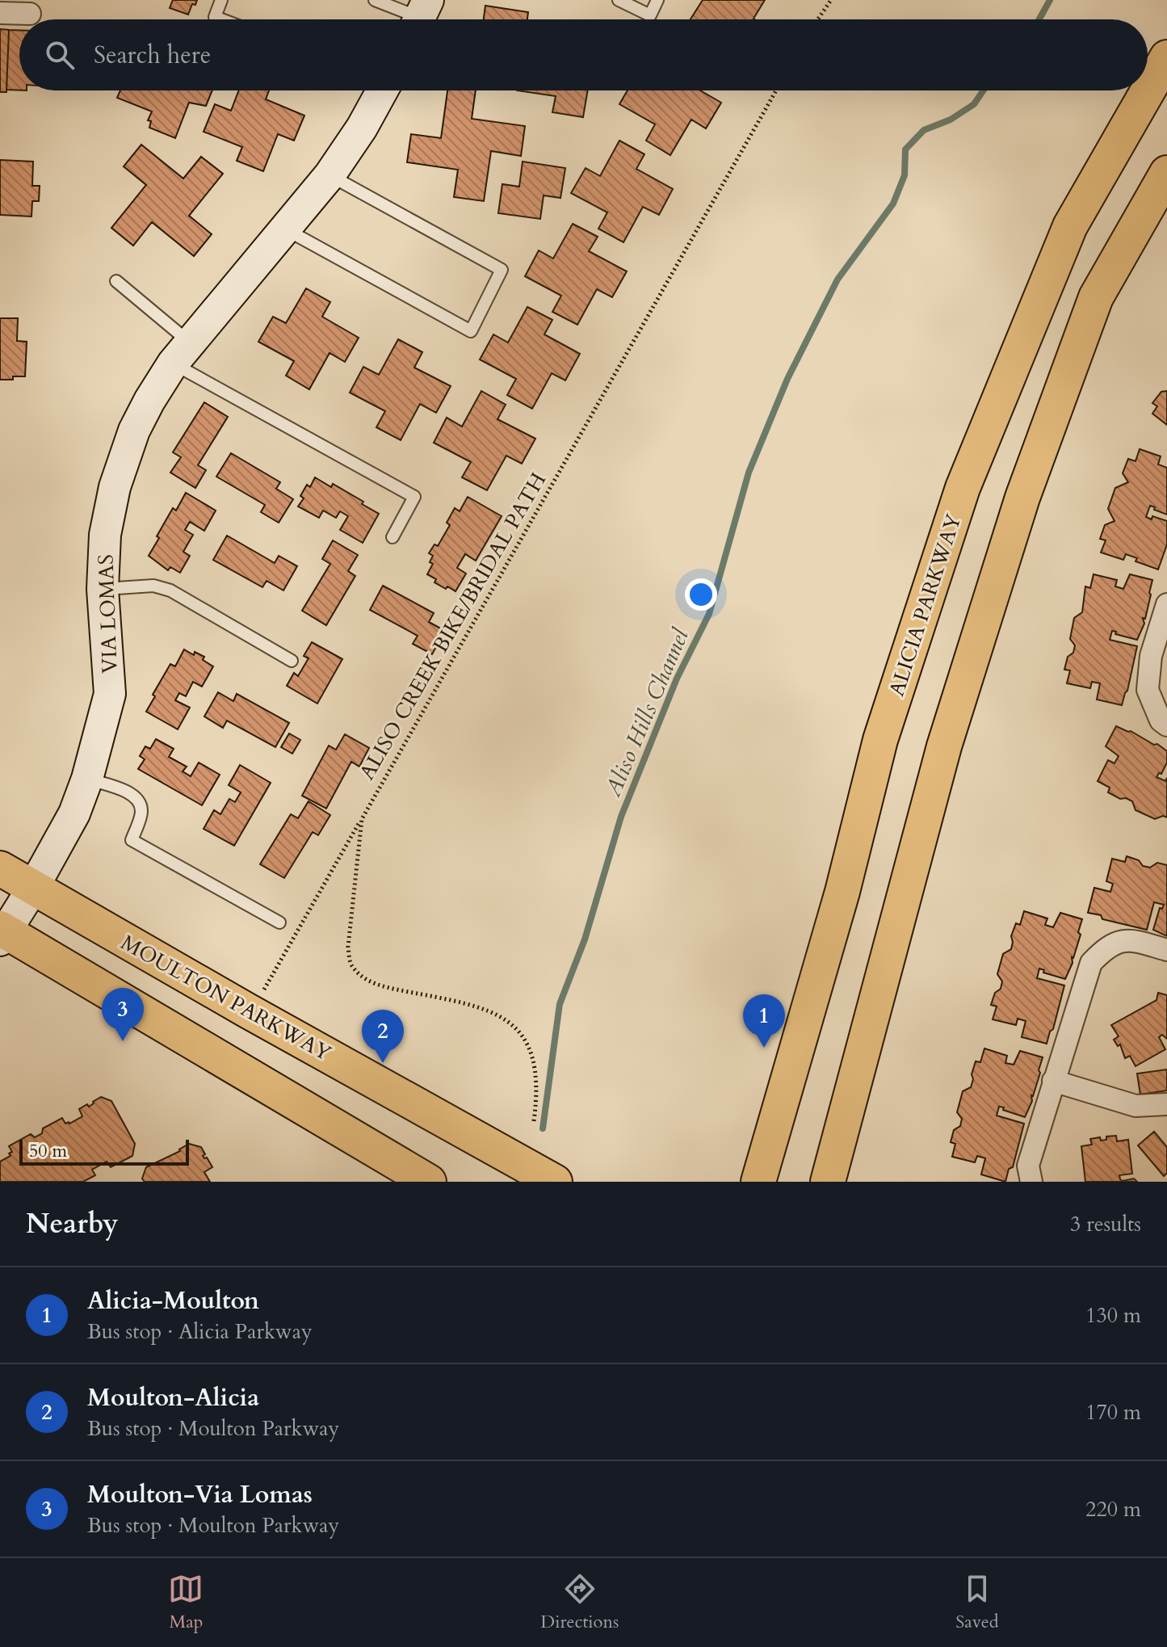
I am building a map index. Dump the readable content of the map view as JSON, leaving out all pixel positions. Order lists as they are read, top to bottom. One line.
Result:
{"streets":{"main road":["ALICIA PARKWAY","MOULTON PARKWAY"],"street":["VIA LOMAS"],"path":["ALISO CREEK BIKE/BRIDAL PATH"]},"crossings":[["VIA LOMAS","MOULTON PARKWAY"]],"water":["Aliso Hills Channel"],"scale_bar":"50 m","page":{"search":"Search here","pins":["3","1","2"],"scale":"50 m","heading":["Nearby","3 results"],"list":[{"mark":"1","name":"Alicia-Moulton","note":"Bus stop · Alicia Parkway","value":"130 m"},{"mark":"2","name":"Moulton-Alicia","note":"Bus stop · Moulton Parkway","value":"170 m"},{"mark":"3","name":"Moulton-Via Lomas","note":"Bus stop · Moulton Parkway","value":"220 m"}],"nav":["Map","Directions","Saved"]}}
